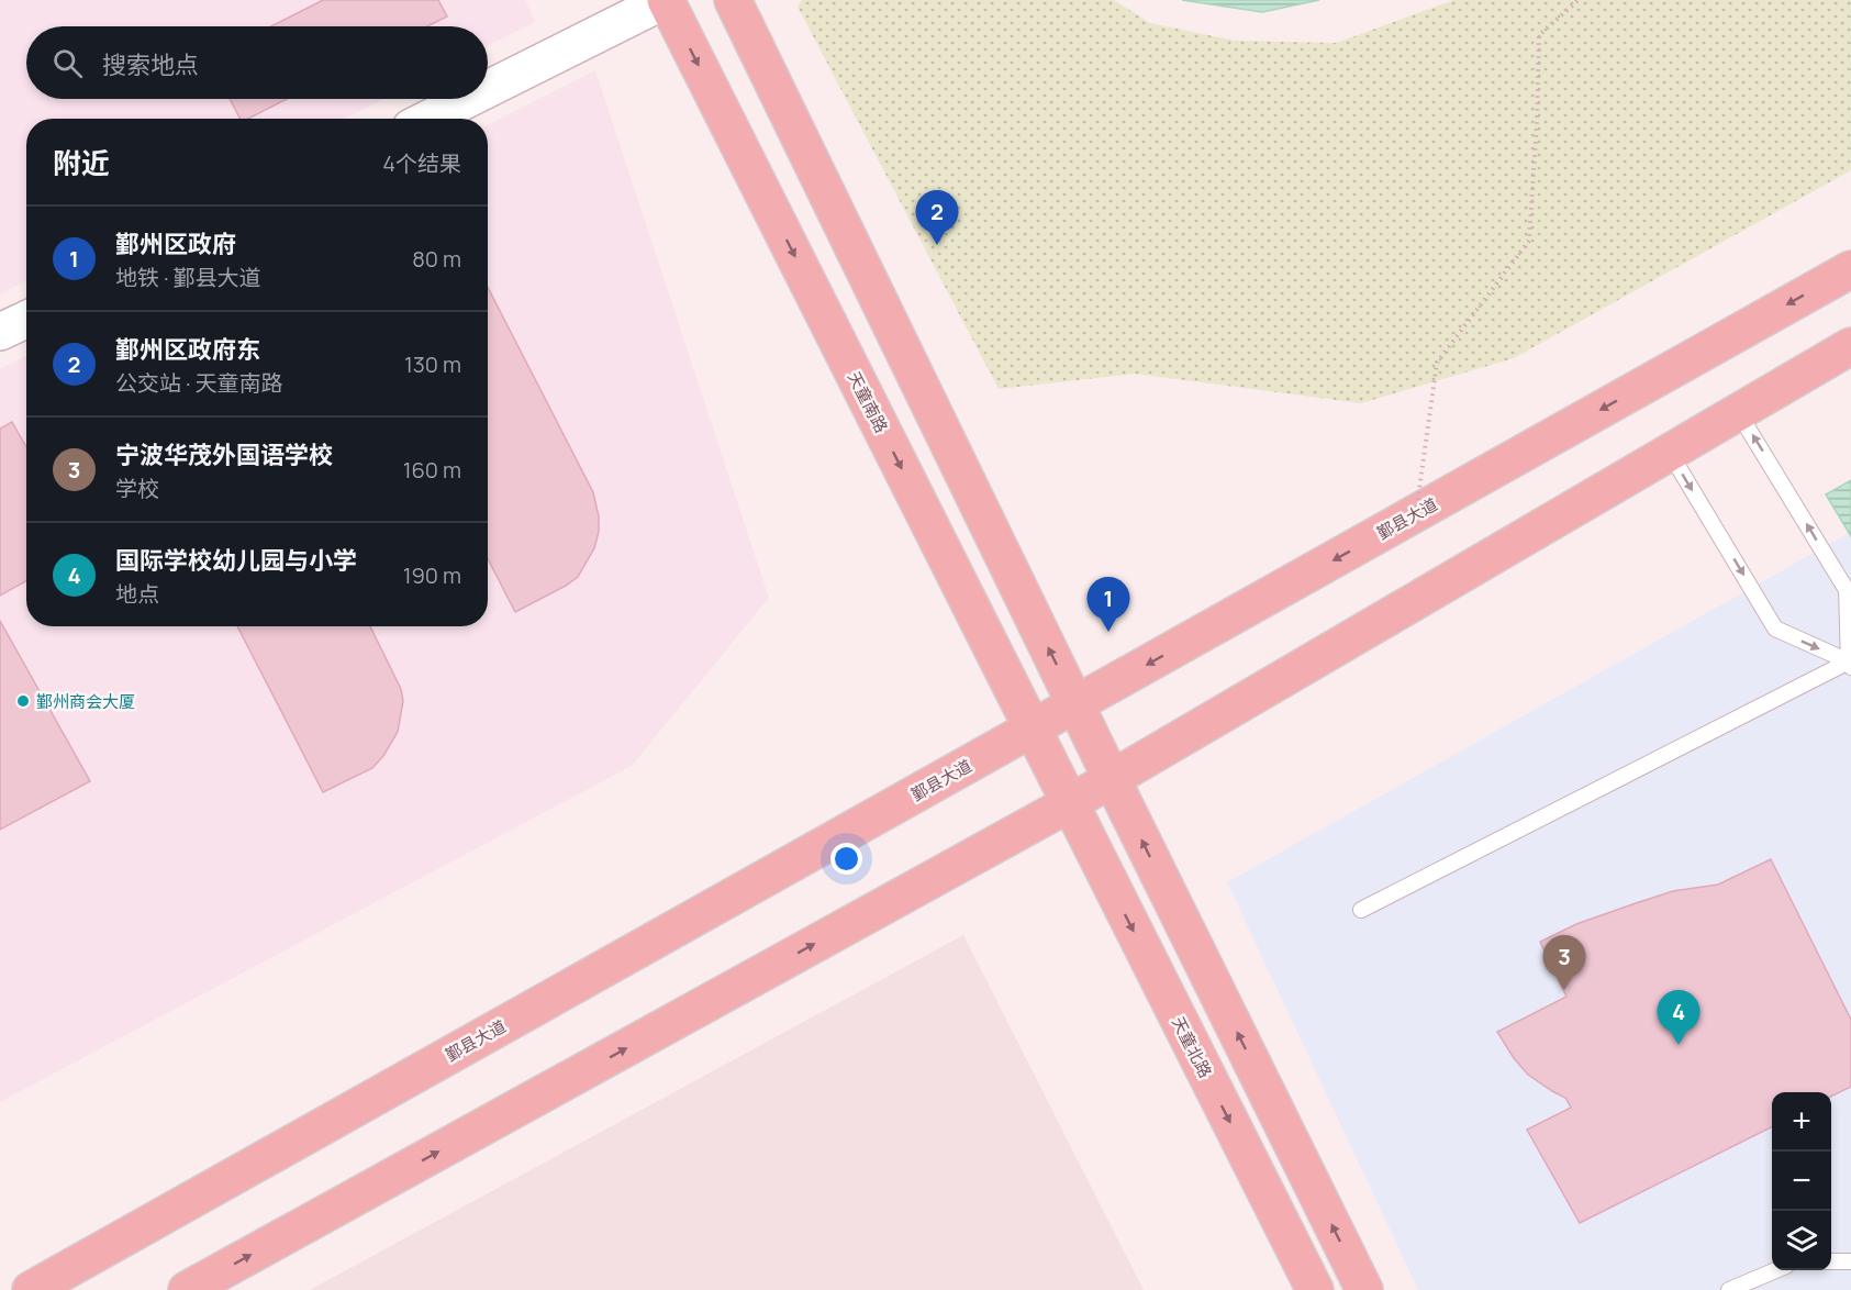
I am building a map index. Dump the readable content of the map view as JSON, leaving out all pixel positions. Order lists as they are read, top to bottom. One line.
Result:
{"streets":{"main road":["天童南路","鄞县大道","天童北路"]},"crossings":[["天童南路","鄞县大道"],["天童南路","天童北路"]],"places":["鄞州商会大厦"],"page":{"search":"搜索地点","heading":["附近","4个结果"],"pins":["2","1","3","4"],"list":[{"mark":"1","name":"鄞州区政府","note":"地铁 · 鄞县大道","value":"80 m"},{"mark":"2","name":"鄞州区政府东","note":"公交站 · 天童南路","value":"130 m"},{"mark":"3","name":"宁波华茂外国语学校","note":"学校","value":"160 m"},{"mark":"4","name":"国际学校幼儿园与小学","note":"地点","value":"190 m"}],"map_buttons":["+","−"]}}
